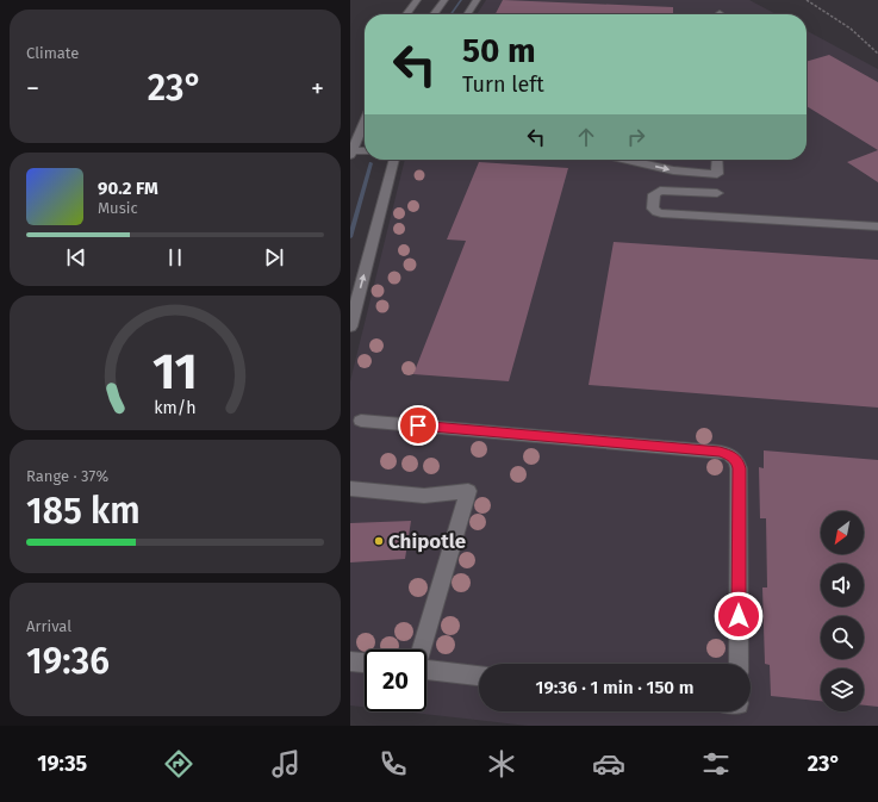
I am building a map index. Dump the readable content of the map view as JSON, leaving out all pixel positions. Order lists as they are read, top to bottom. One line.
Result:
{"places":["Chipotle"],"north":"bottom left","page":{"tile":["Climate",["Range · 37%","185 km"],["Arrival","19:36"]],"turn":["50 m","Turn left"],"heat":["−","23°","+"],"song":["90.2 FM","Music"],"limit":"20","trip":"19:36 · 1 min · 150 m","tabs":["19:35","23°"],"gauge":["11","km/h"]}}
